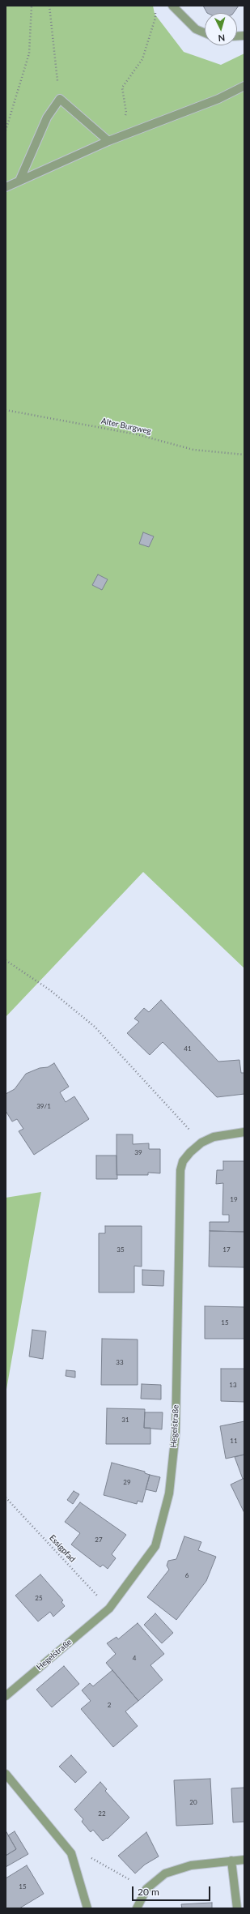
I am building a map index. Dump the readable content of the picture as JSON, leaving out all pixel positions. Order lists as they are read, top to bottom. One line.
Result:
{"streets":{"street":["Hegelstraße"],"path":["Alter Burgweg","Essigpfad"]},"crossings":[["Hegelstraße","Essigpfad"]],"house_numbers":["41","39/1","39","19","35","17","15","33","13","31","11","29","27","6","25","4","2","20","22","15"],"scale_bar":"20 m","north":"bottom"}
